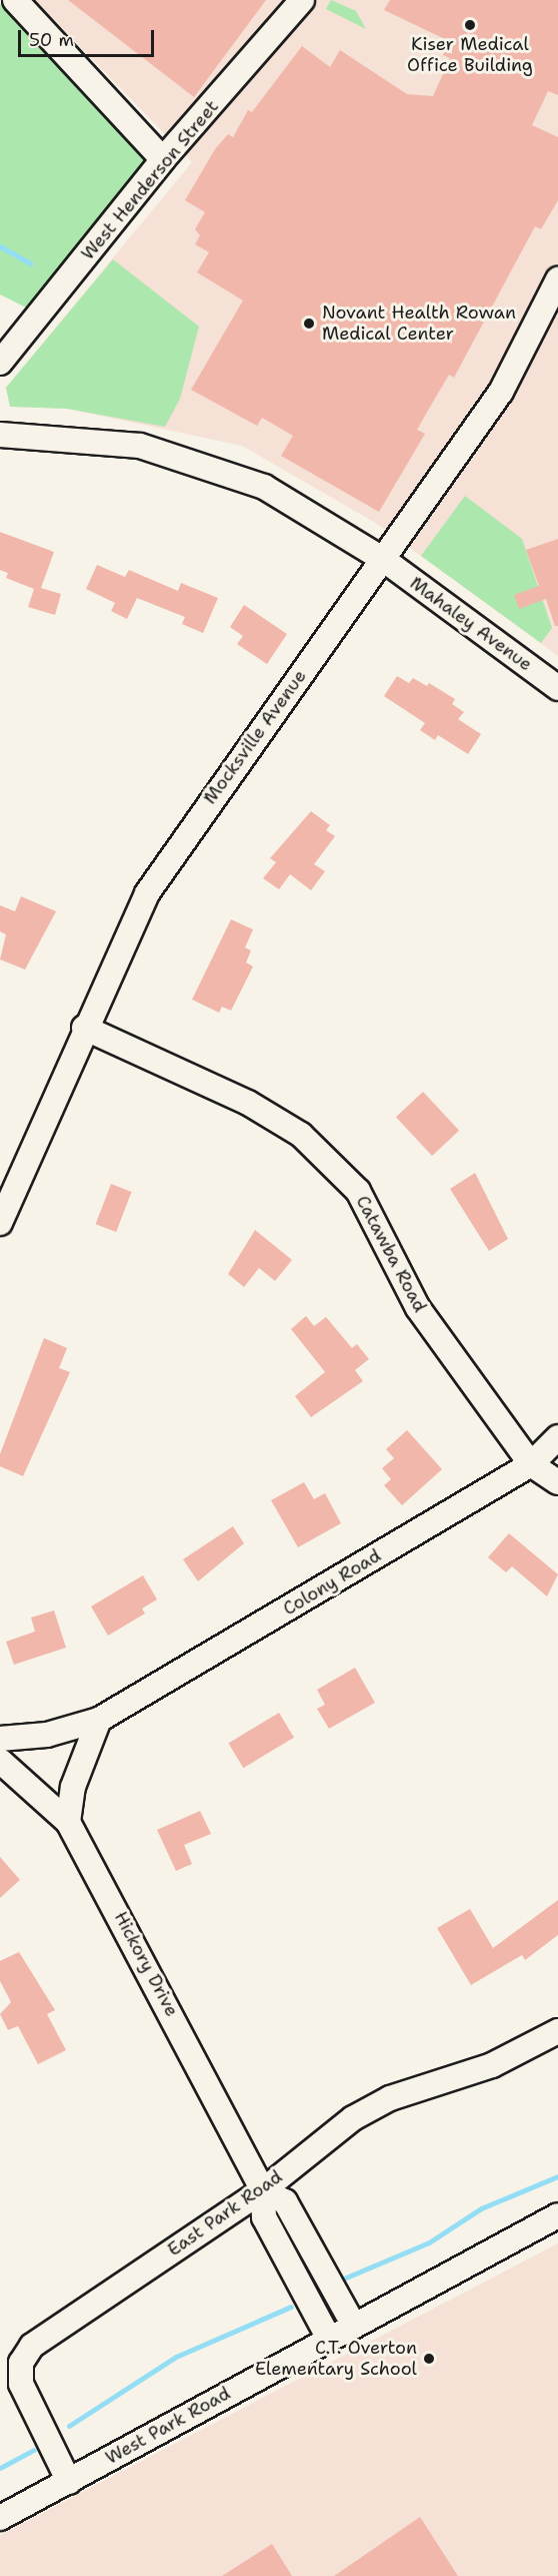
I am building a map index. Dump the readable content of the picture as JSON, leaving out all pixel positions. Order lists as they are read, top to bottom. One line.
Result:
{"streets":{"street":["West Henderson Street","Mahaley Avenue","Mocksville Avenue","Catawba Road","Colony Road","Hickory Drive","East Park Road","West Park Road"]},"crossings":[["Mahaley Avenue","Mocksville Avenue"],["Mocksville Avenue","Catawba Road"],["Catawba Road","Colony Road"],["Hickory Drive","East Park Road"],["Hickory Drive","West Park Road"],["East Park Road","West Park Road"]],"places":["Kiser Medical Office Building","Novant Health Rowan Medical Center","C.T. Overton Elementary School"],"scale_bar":"50 m"}
